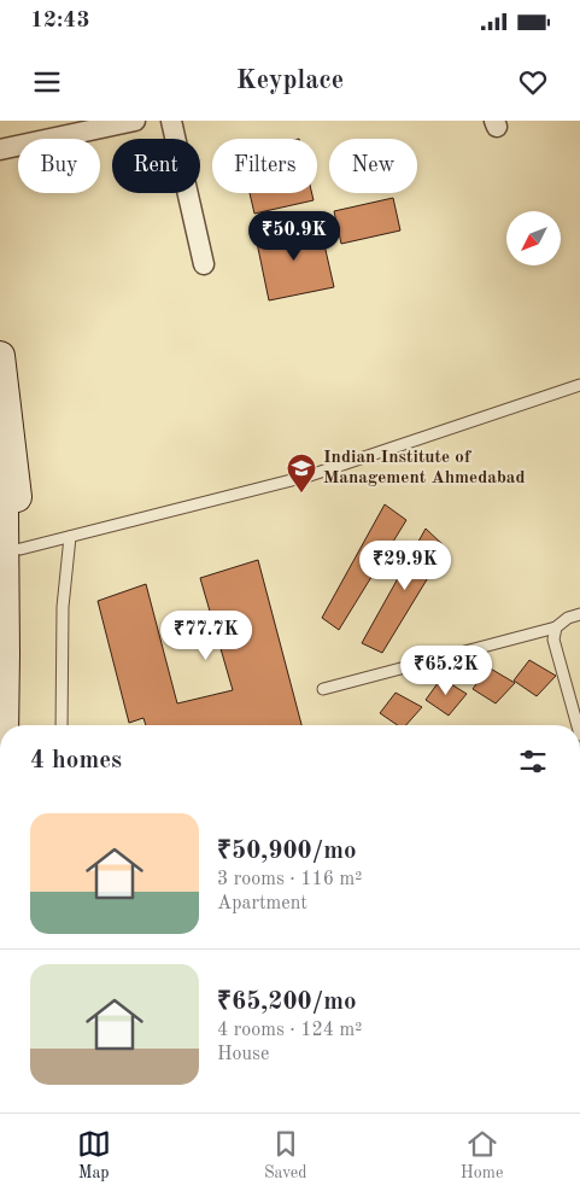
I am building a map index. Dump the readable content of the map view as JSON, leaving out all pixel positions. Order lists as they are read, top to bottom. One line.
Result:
{"places":{"school or university":["Indian Institute of Management Ahmedabad"]},"north":"bottom left","page":{"status":"12:43","header":"Keyplace","chip":["Buy","Rent","Filters","New"],"price":["₹50.9K","₹29.9K","₹77.7K","₹65.2K"],"heading":"4 homes","list":[{"name":"₹50,900/mo","note":"3 rooms · 116 m² · Apartment"},{"name":"₹65,200/mo","note":"4 rooms · 124 m² · House"}],"tabs":["Map","Saved","Home"]}}
